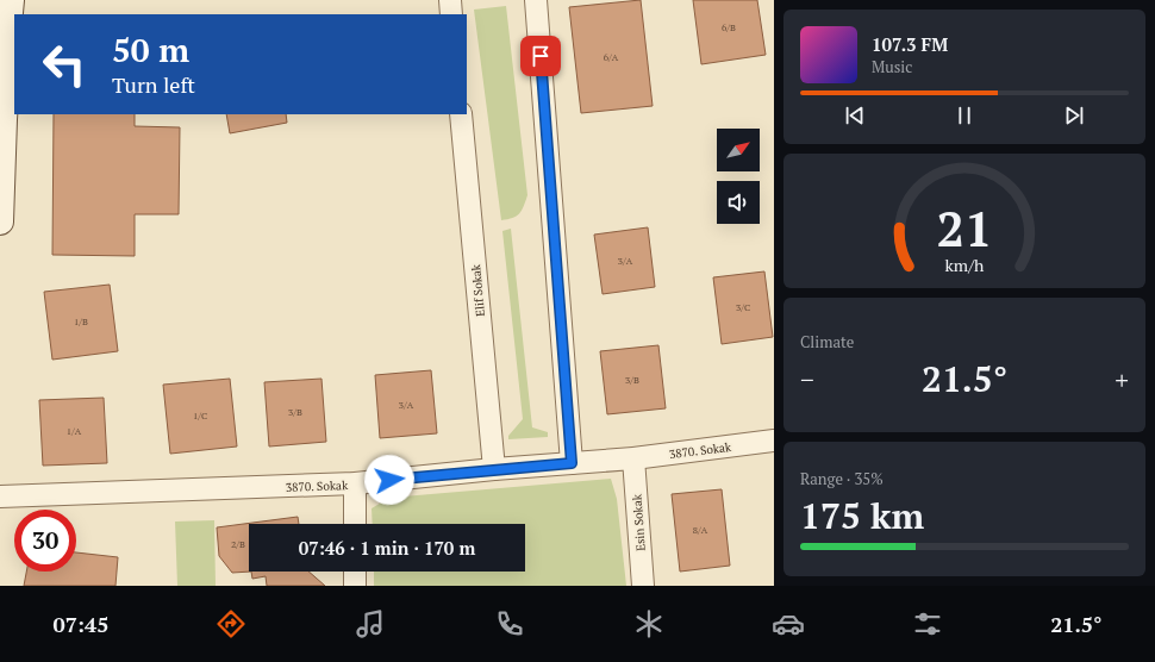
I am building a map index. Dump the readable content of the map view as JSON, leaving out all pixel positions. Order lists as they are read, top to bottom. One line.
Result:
{"streets":{"street":["Elif Sokak","3870. Sokak","Esin Sokak"]},"crossings":[["Elif Sokak","3870. Sokak"],["3870. Sokak","Esin Sokak"]],"house_numbers":["6/B","6/A","3/A","3/C","1/B","3/B","3/A","3/B","1/C","1/A","8/A","2/B"],"north":"top right","page":{"turn":["50 m","Turn left"],"song":["107.3 FM","Music"],"tile":["Climate",["Range · 35%","175 km"]],"heat":["−","21.5°","+"],"limit":"30","trip":"07:46 · 1 min · 170 m","tabs":["07:45","21.5°"],"gauge":["21","km/h"]}}
